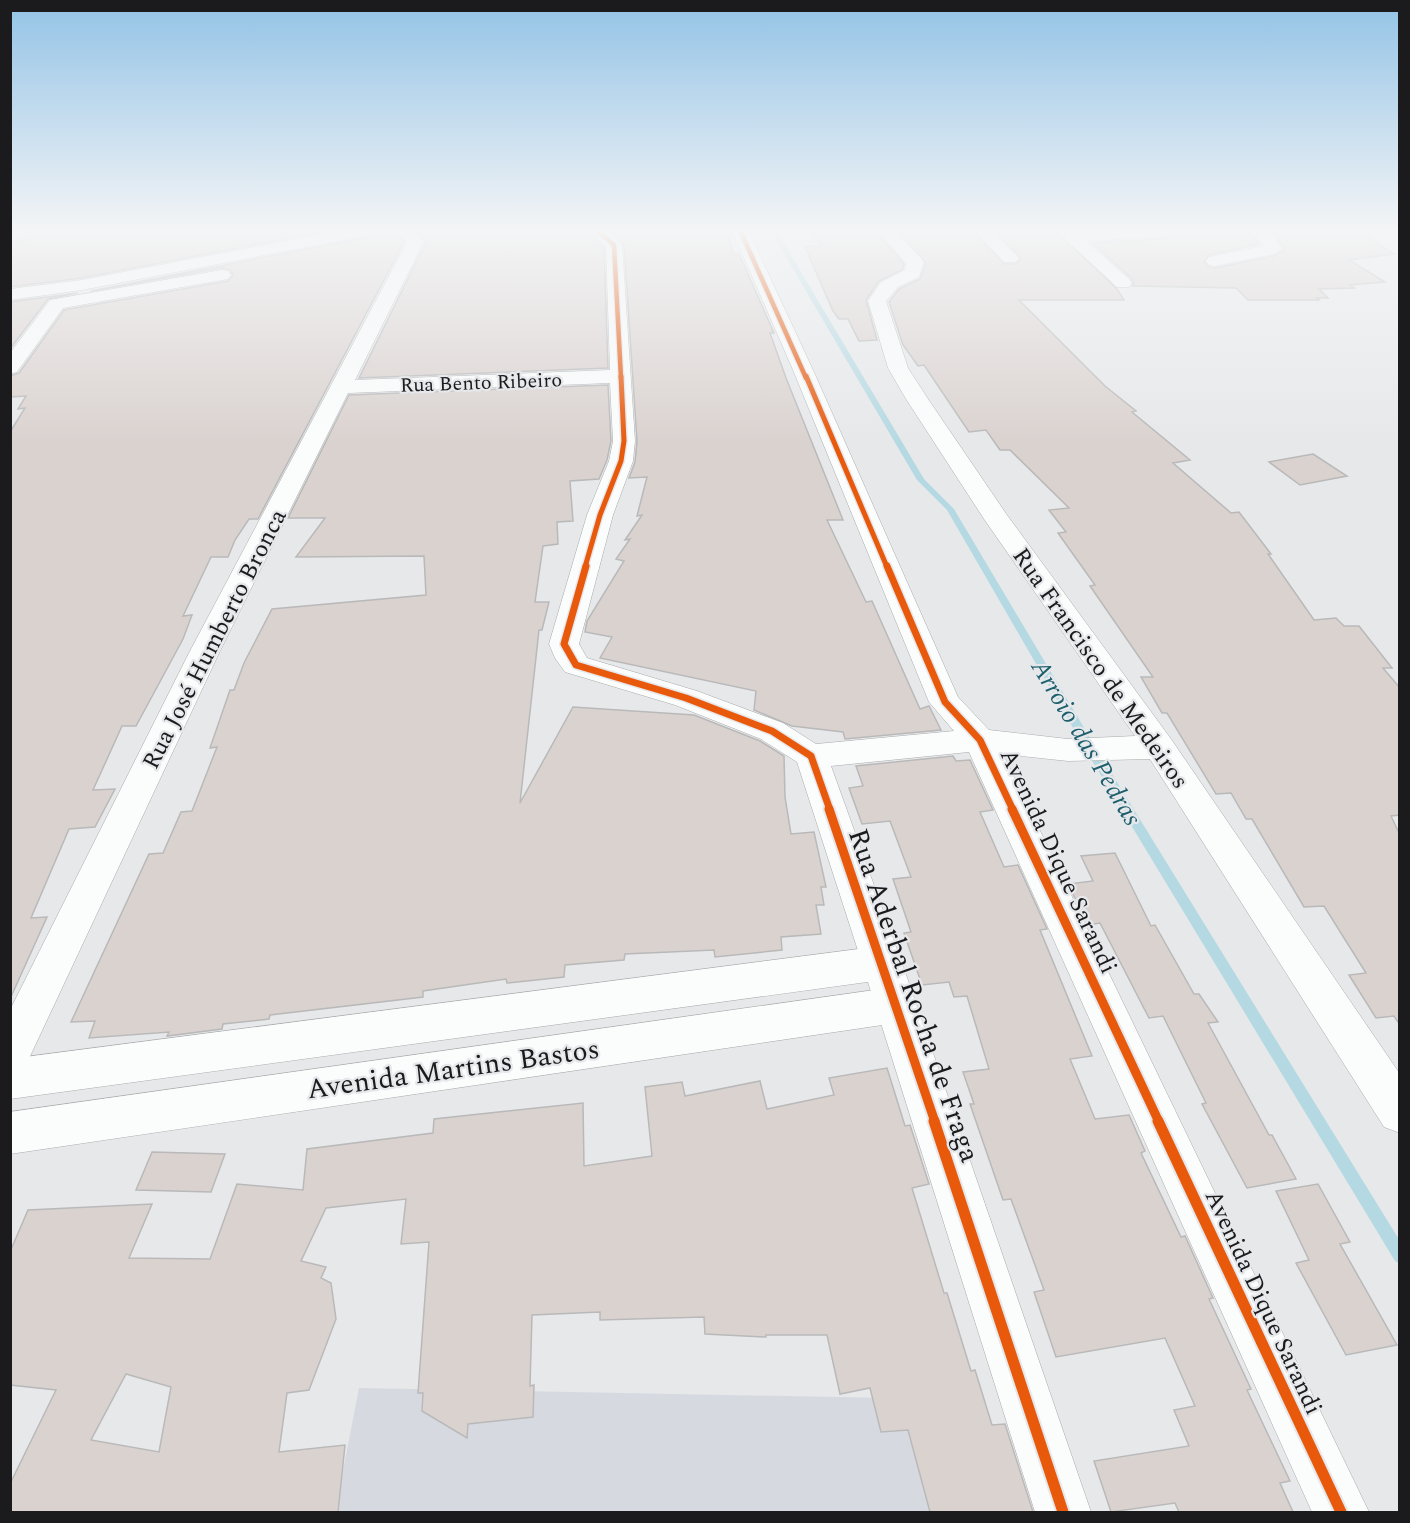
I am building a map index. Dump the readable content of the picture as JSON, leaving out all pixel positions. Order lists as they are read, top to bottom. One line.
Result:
{"streets":{"street":["Rua Bento Ribeiro","Rua José Humberto Bronca","Rua Francisco de Medeiros","Avenida Dique Sarandi","Rua Aderbal Rocha de Fraga","Avenida Martins Bastos"]},"crossings":[["Rua Bento Ribeiro","Rua José Humberto Bronca"],["Rua Aderbal Rocha de Fraga","Avenida Martins Bastos"]],"water":["Arroio das Pedras"]}
